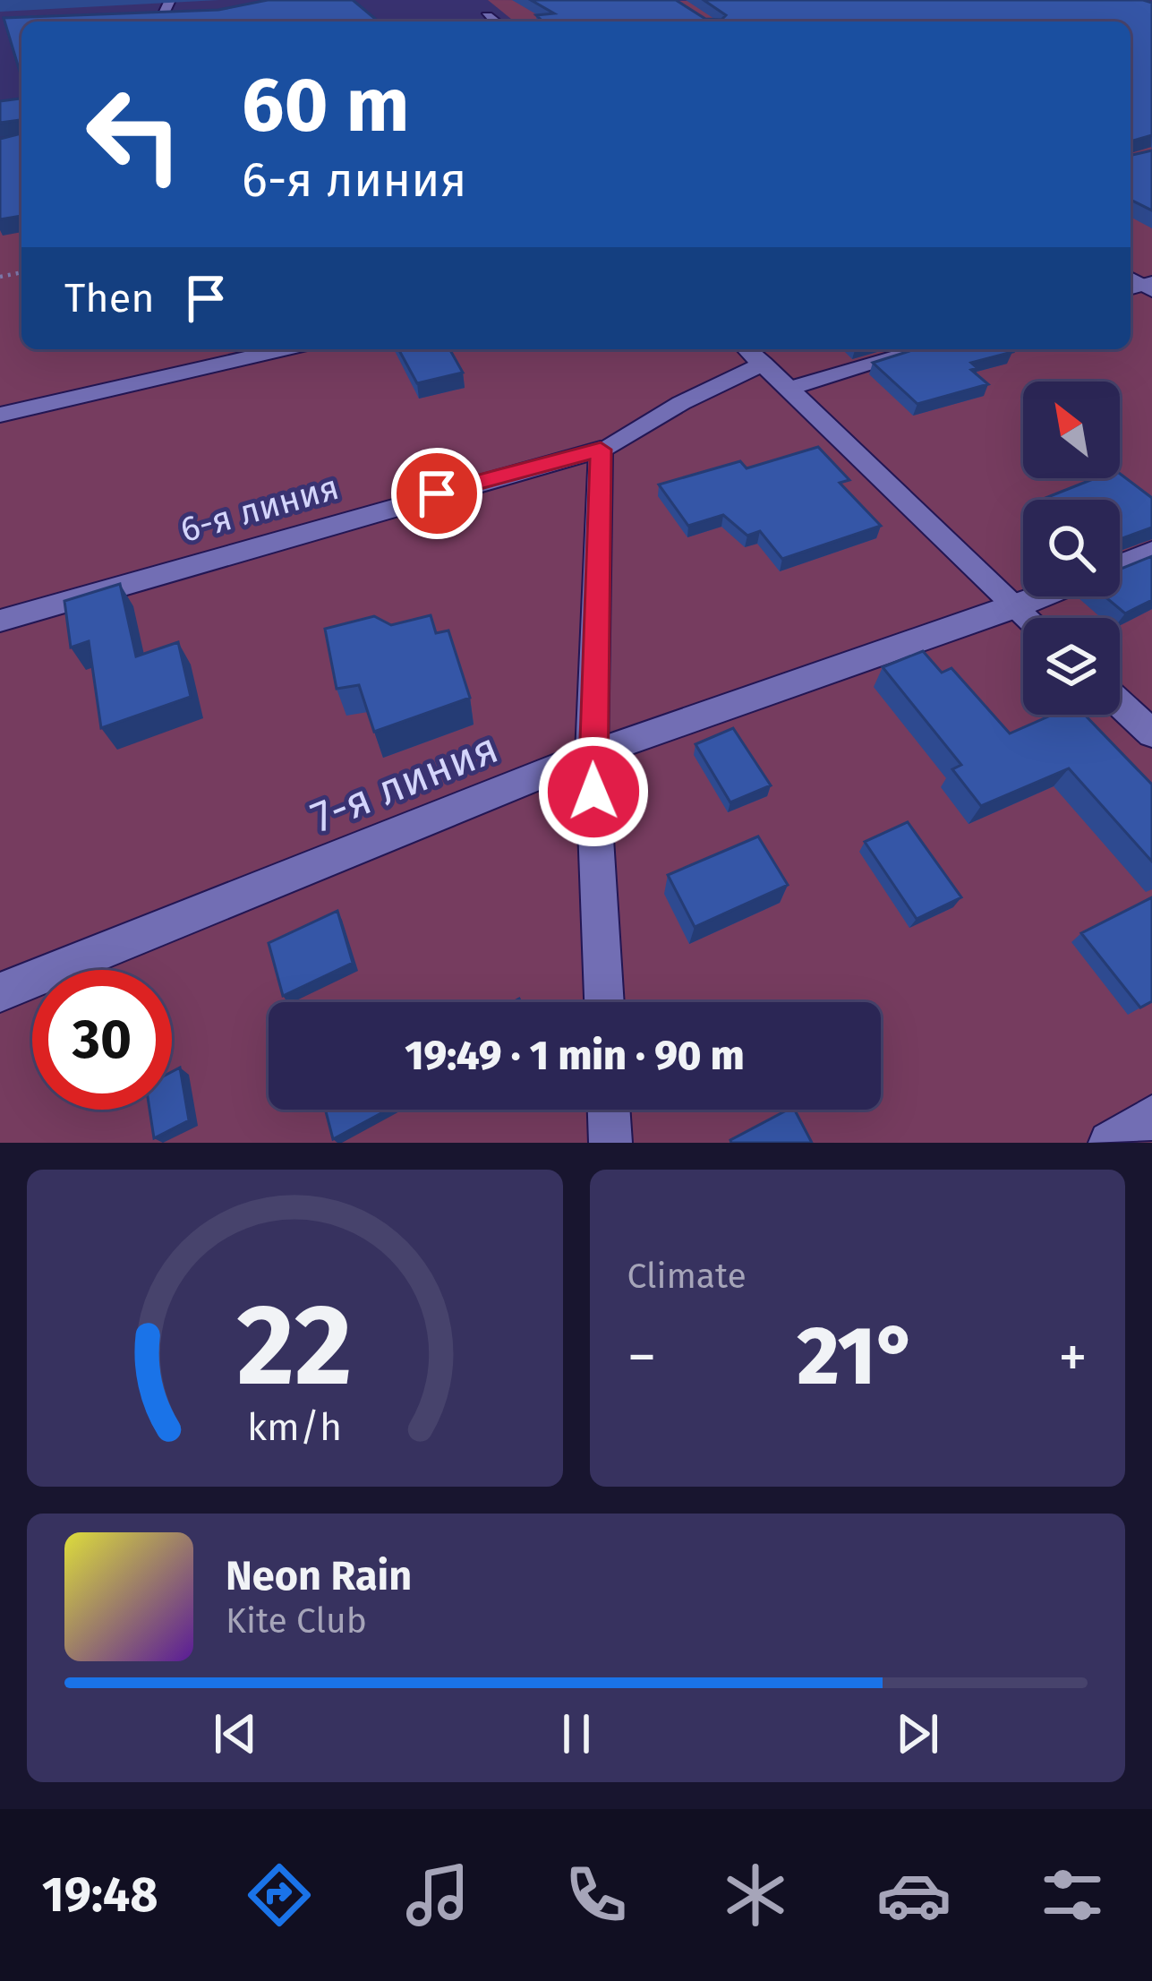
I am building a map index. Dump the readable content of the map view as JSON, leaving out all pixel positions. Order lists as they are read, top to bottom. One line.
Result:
{"streets":{"street":["6-я линия","7-я линия"]},"north":"top left","page":{"turn":["60 m","6-я линия"],"then":"Then","limit":"30","trip":"19:49 · 1 min · 90 m","tile":"Climate","heat":["−","21°","+"],"song":["Neon Rain","Kite Club"],"tabs":"19:48","gauge":["22","km/h"]}}
